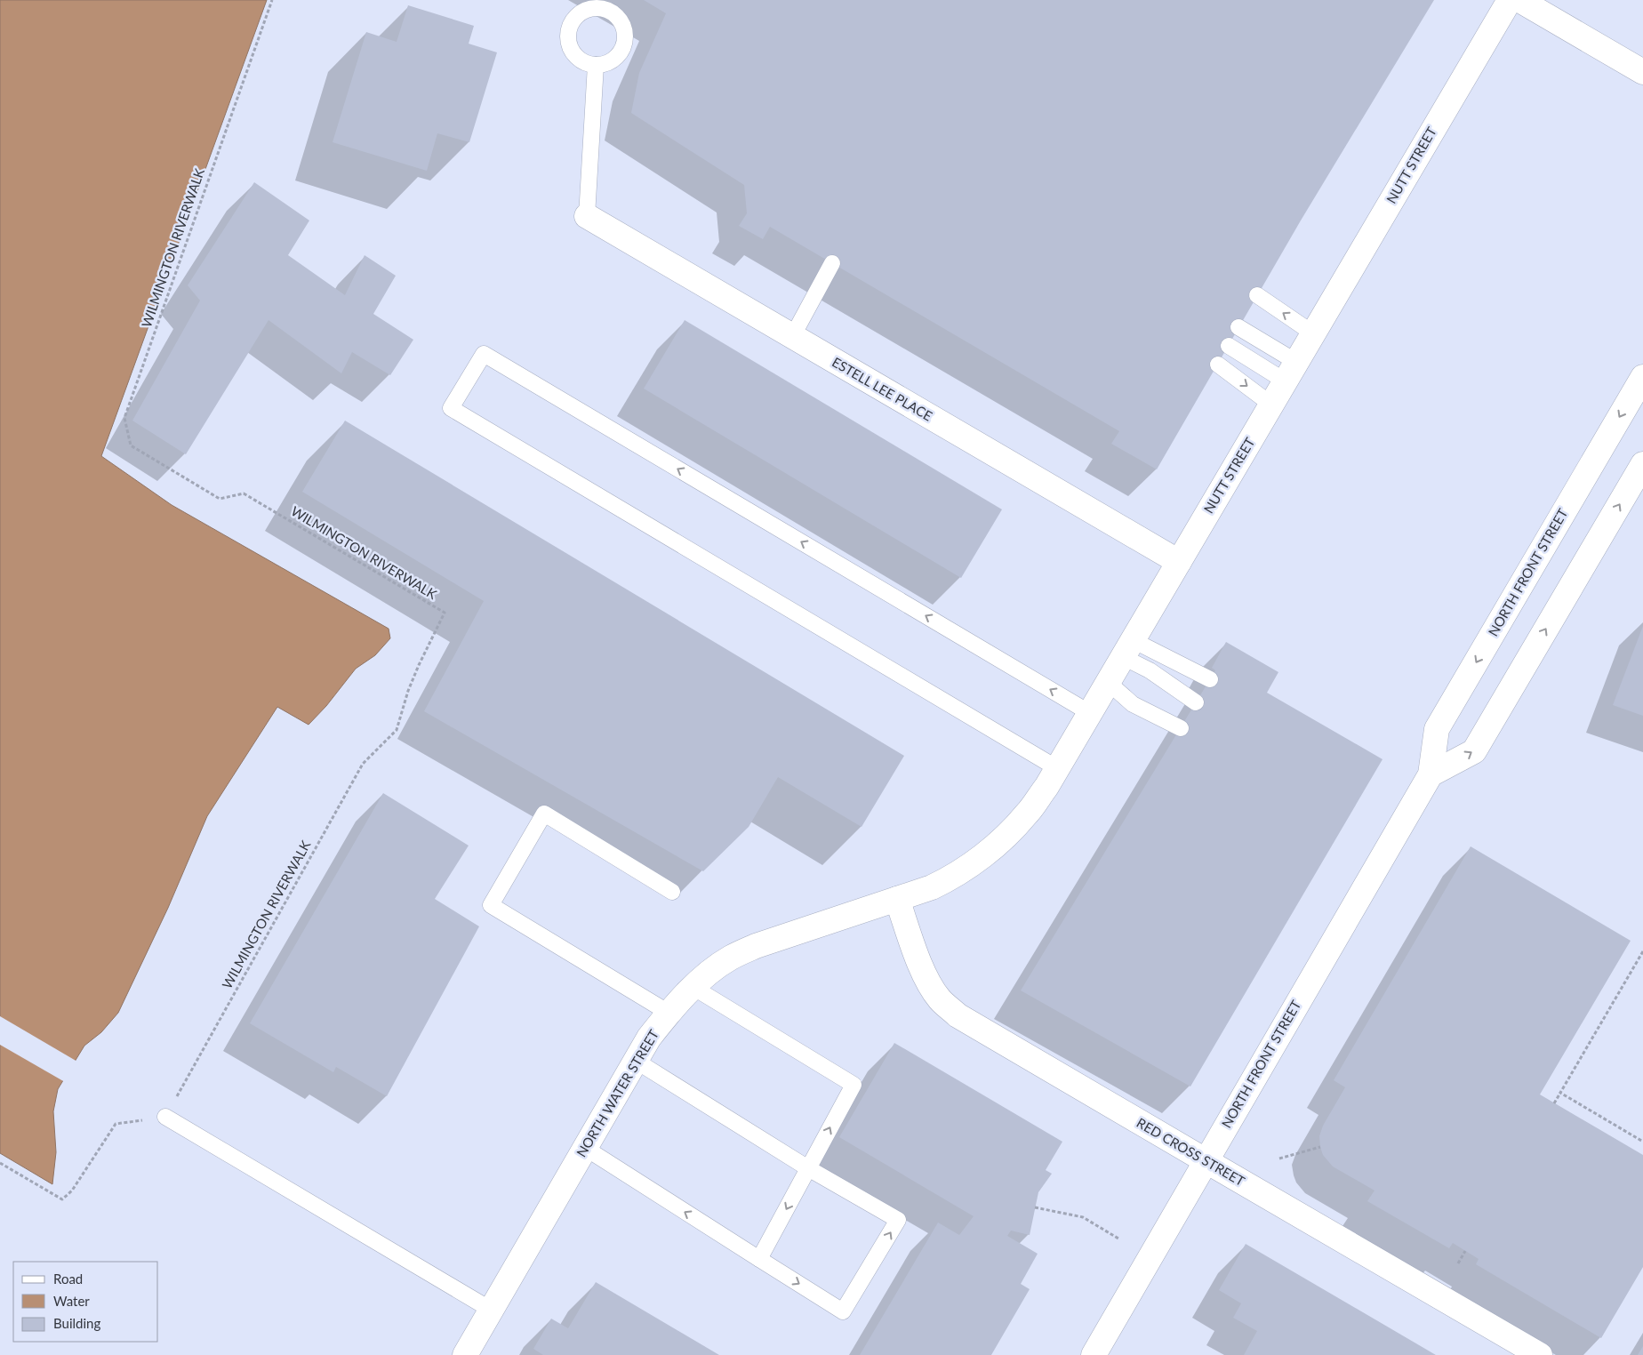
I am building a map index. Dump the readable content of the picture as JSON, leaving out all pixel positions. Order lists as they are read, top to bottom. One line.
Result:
{"streets":{"street":["NUTT STREET","ESTELL LEE PLACE","NORTH FRONT STREET","NORTH WATER STREET","RED CROSS STREET"],"path":["WILMINGTON RIVERWALK"]},"crossings":[["NUTT STREET","ESTELL LEE PLACE"],["NUTT STREET","NORTH WATER STREET"],["NUTT STREET","RED CROSS STREET"],["NORTH FRONT STREET","RED CROSS STREET"],["NORTH WATER STREET","RED CROSS STREET"]],"legend":["Road","Water","Building"]}
